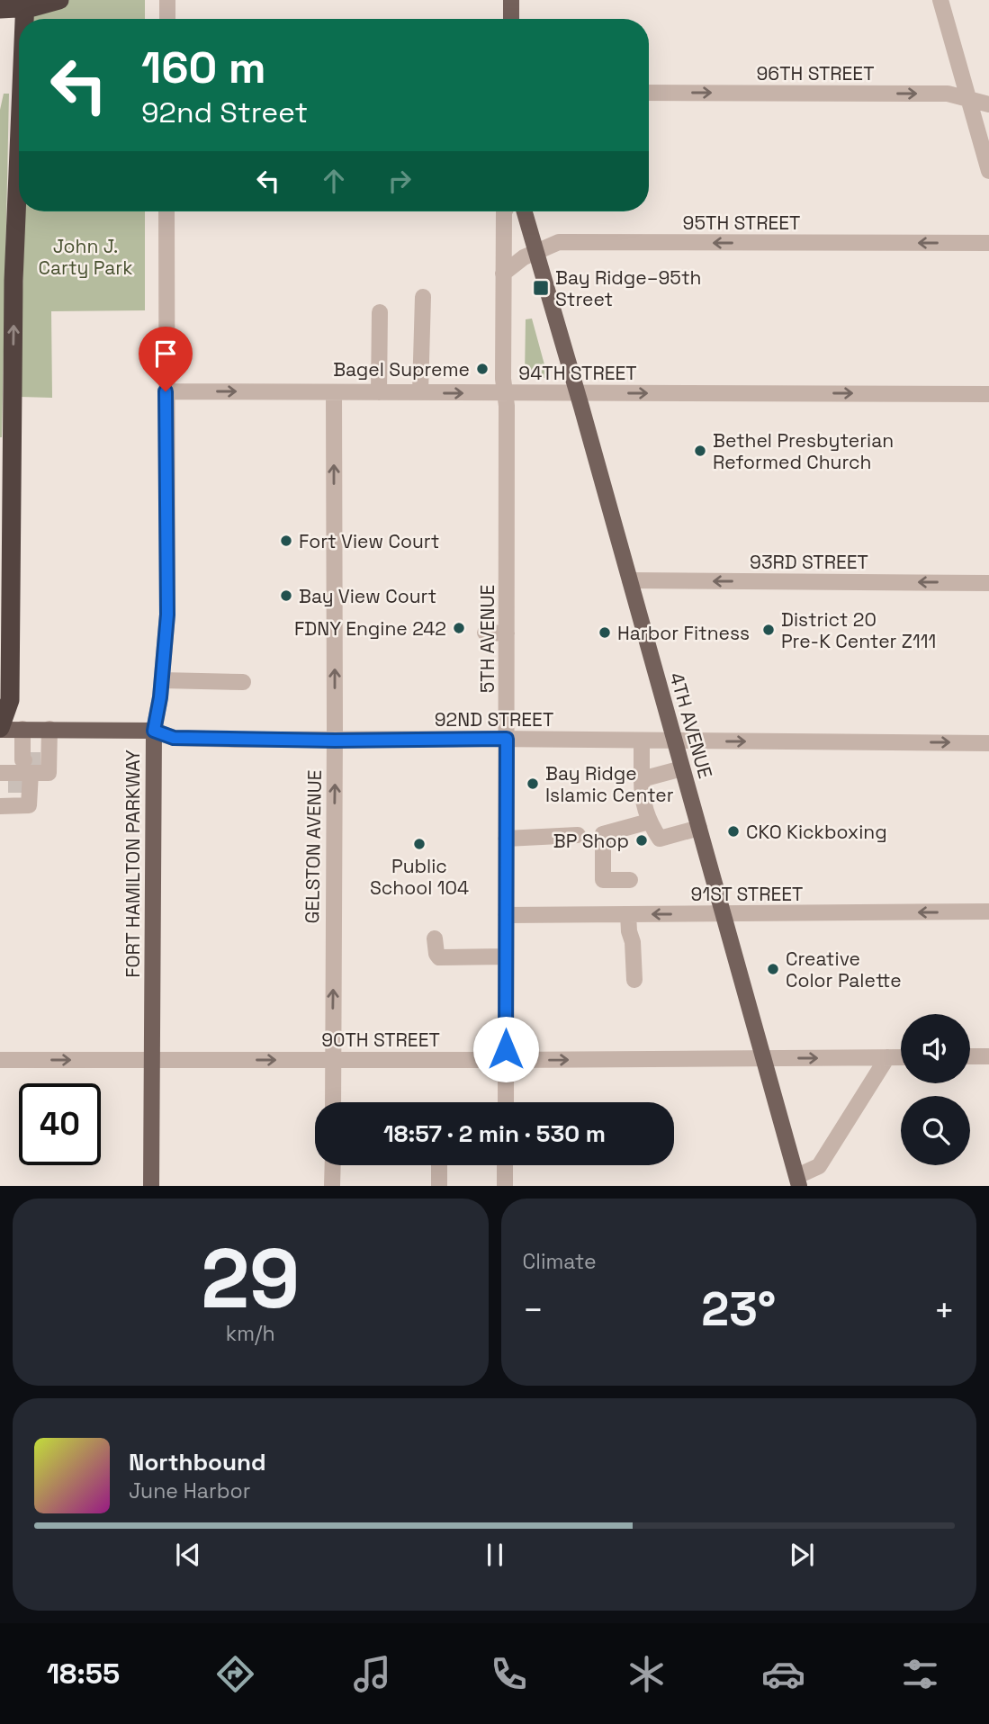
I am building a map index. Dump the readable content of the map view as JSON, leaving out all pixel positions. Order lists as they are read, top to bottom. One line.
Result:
{"streets":{"main road":["92ND STREET","4TH AVENUE","FORT HAMILTON PARKWAY"],"street":["96TH STREET","95TH STREET","94TH STREET","93RD STREET","5TH AVENUE","GELSTON AVENUE","91ST STREET","90TH STREET"]},"crossings":[["95TH STREET","5TH AVENUE"],["95TH STREET","4TH AVENUE"],["94TH STREET","5TH AVENUE"],["94TH STREET","4TH AVENUE"],["94TH STREET","GELSTON AVENUE"],["94TH STREET","FORT HAMILTON PARKWAY"],["93RD STREET","4TH AVENUE"],["5TH AVENUE","92ND STREET"],["5TH AVENUE","91ST STREET"],["5TH AVENUE","90TH STREET"],["92ND STREET","4TH AVENUE"],["92ND STREET","GELSTON AVENUE"],["92ND STREET","FORT HAMILTON PARKWAY"],["4TH AVENUE","91ST STREET"],["4TH AVENUE","90TH STREET"],["GELSTON AVENUE","90TH STREET"],["FORT HAMILTON PARKWAY","90TH STREET"]],"one_way":["96TH STREET","95TH STREET","94TH STREET","93RD STREET","GELSTON AVENUE","91ST STREET","90TH STREET"],"parks":["John J. Carty Park"],"places":{"transit":["Bay Ridge–95th Street"],"other":["Bagel Supreme","Bethel Presbyterian Reformed Church","Fort View Court","Bay View Court","FDNY Engine 242","District 20 Pre-K Center Z111","Harbor Fitness","Bay Ridge Islamic Center","CKO Kickboxing","BP Shop","Public School 104","Creative Color Palette"]},"page":{"turn":["160 m","92nd Street"],"limit":"40","trip":"18:57 · 2 min · 530 m","tile":[["29","km/h"],"Climate"],"heat":["−","23°","+"],"song":["Northbound","June Harbor"],"tabs":"18:55"}}
